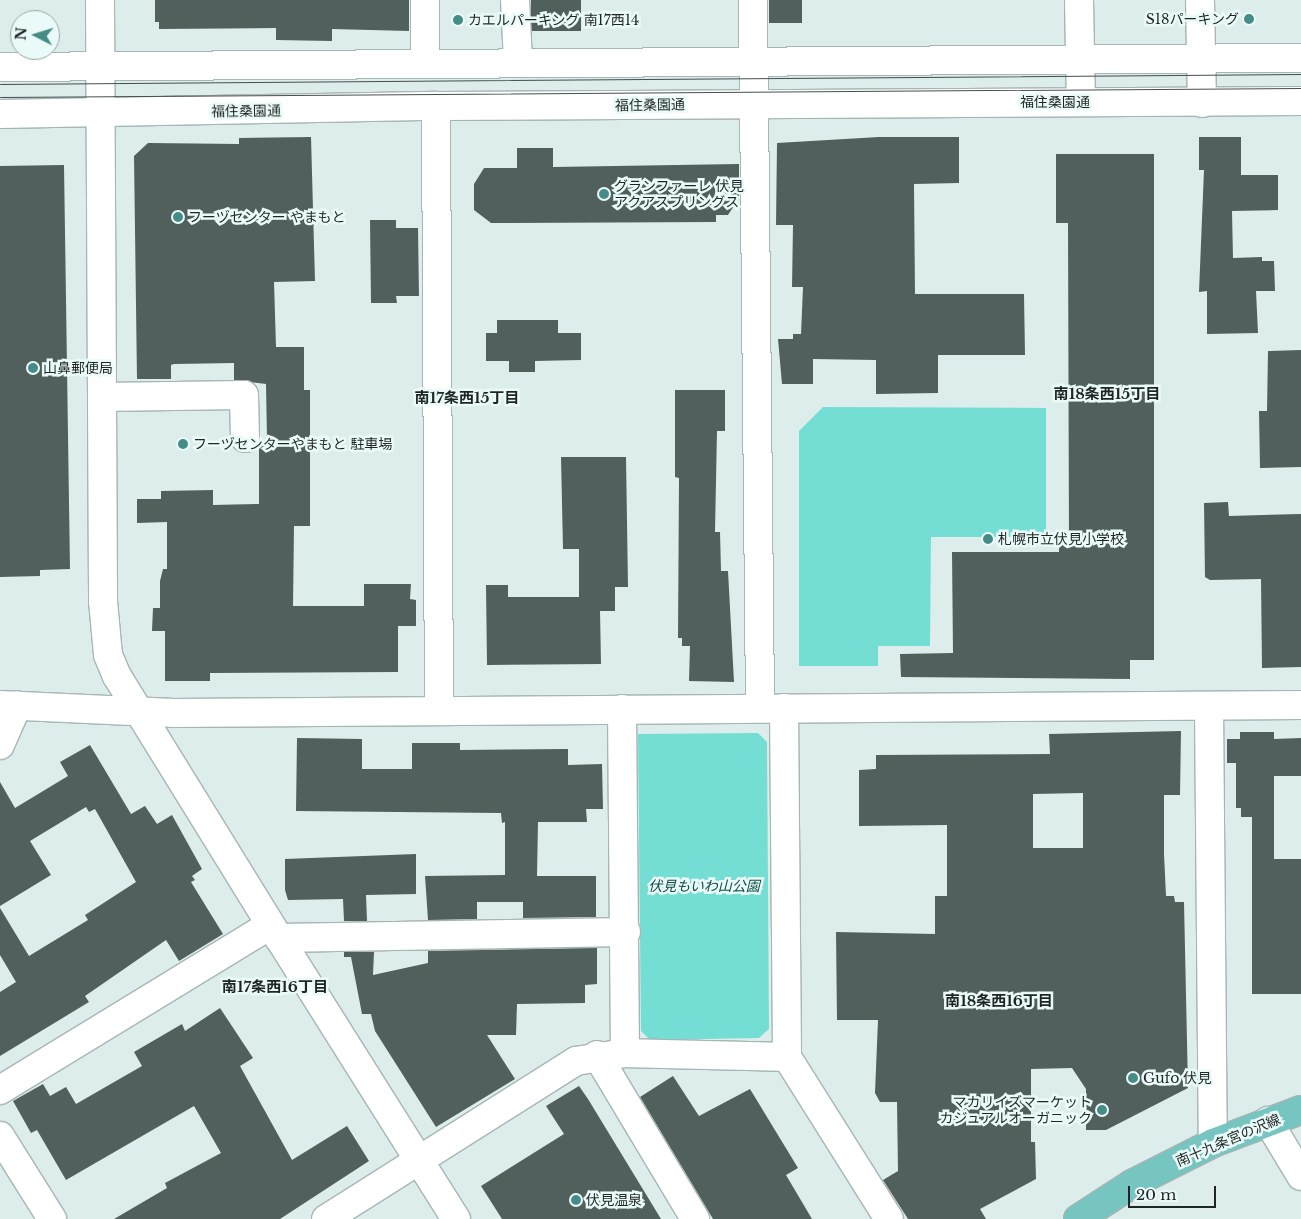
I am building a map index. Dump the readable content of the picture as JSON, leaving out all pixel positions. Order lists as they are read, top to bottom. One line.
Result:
{"streets":{"main road":["南十九条宮の沢線"],"street":["福住桑園通"]},"districts":["南18条西15丁目","南17条西15丁目","南17条西16丁目","南18条西16丁目"],"parks":["伏見もいわ山公園"],"places":["S18パーキング","カエルパーキング 南17西14","グランファーレ 伏見 アクアスプリングス","フーヅセンター やまもと","山鼻郵便局","フーヅセンターやまもと 駐車場","札幌市立伏見小学校","Gufo 伏見","マカリイズマーケット カジュアルオーガニック","伏見温泉"],"scale_bar":"20 m","north":"left"}
